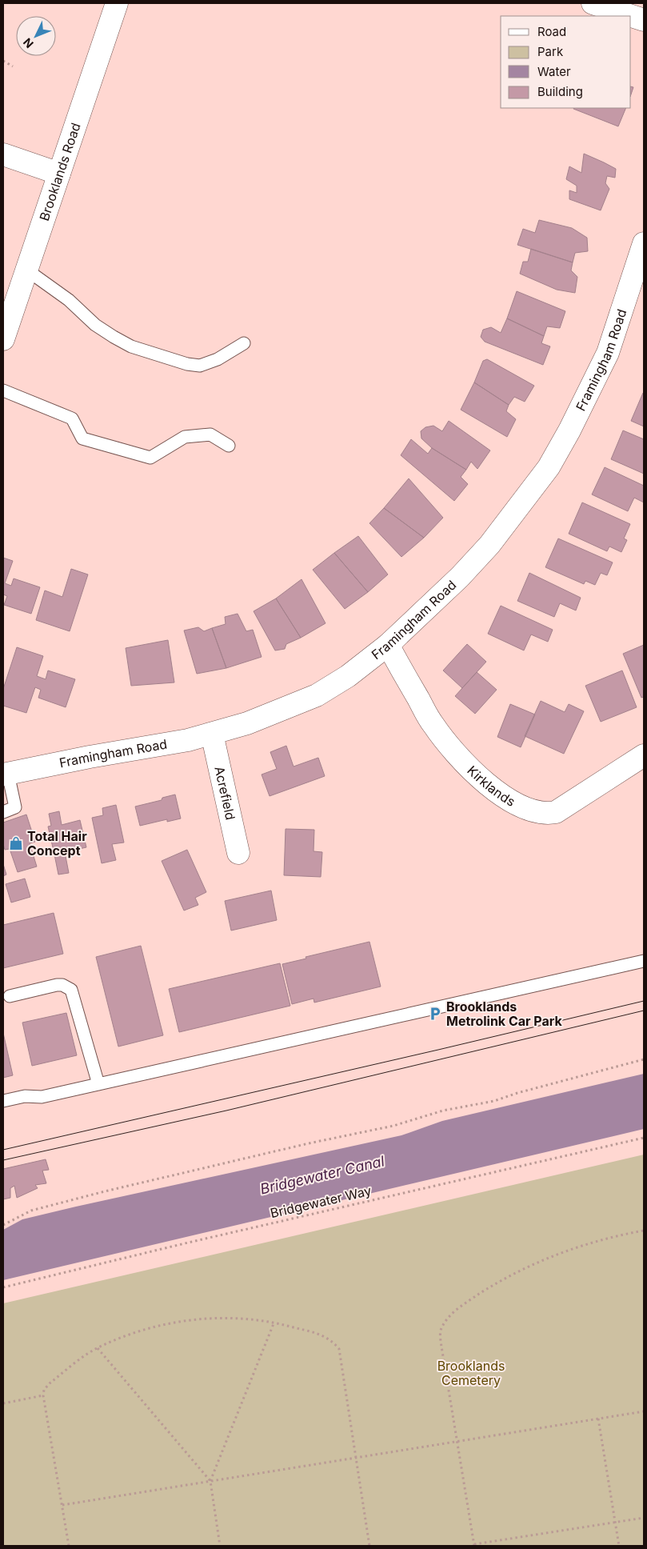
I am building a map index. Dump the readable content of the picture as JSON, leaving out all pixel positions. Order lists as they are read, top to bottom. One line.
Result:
{"streets":{"street":["Brooklands Road","Framingham Road","Kirklands","Acrefield"],"path":["Bridgewater Way"]},"crossings":[["Framingham Road","Kirklands"],["Framingham Road","Acrefield"]],"water":["Bridgewater Canal"],"parks":["Brooklands Cemetery"],"places":{"shop":["Total Hair Concept"],"parking":["Brooklands Metrolink Car Park"]},"legend":["Road","Park","Water","Building"],"north":"bottom left"}
